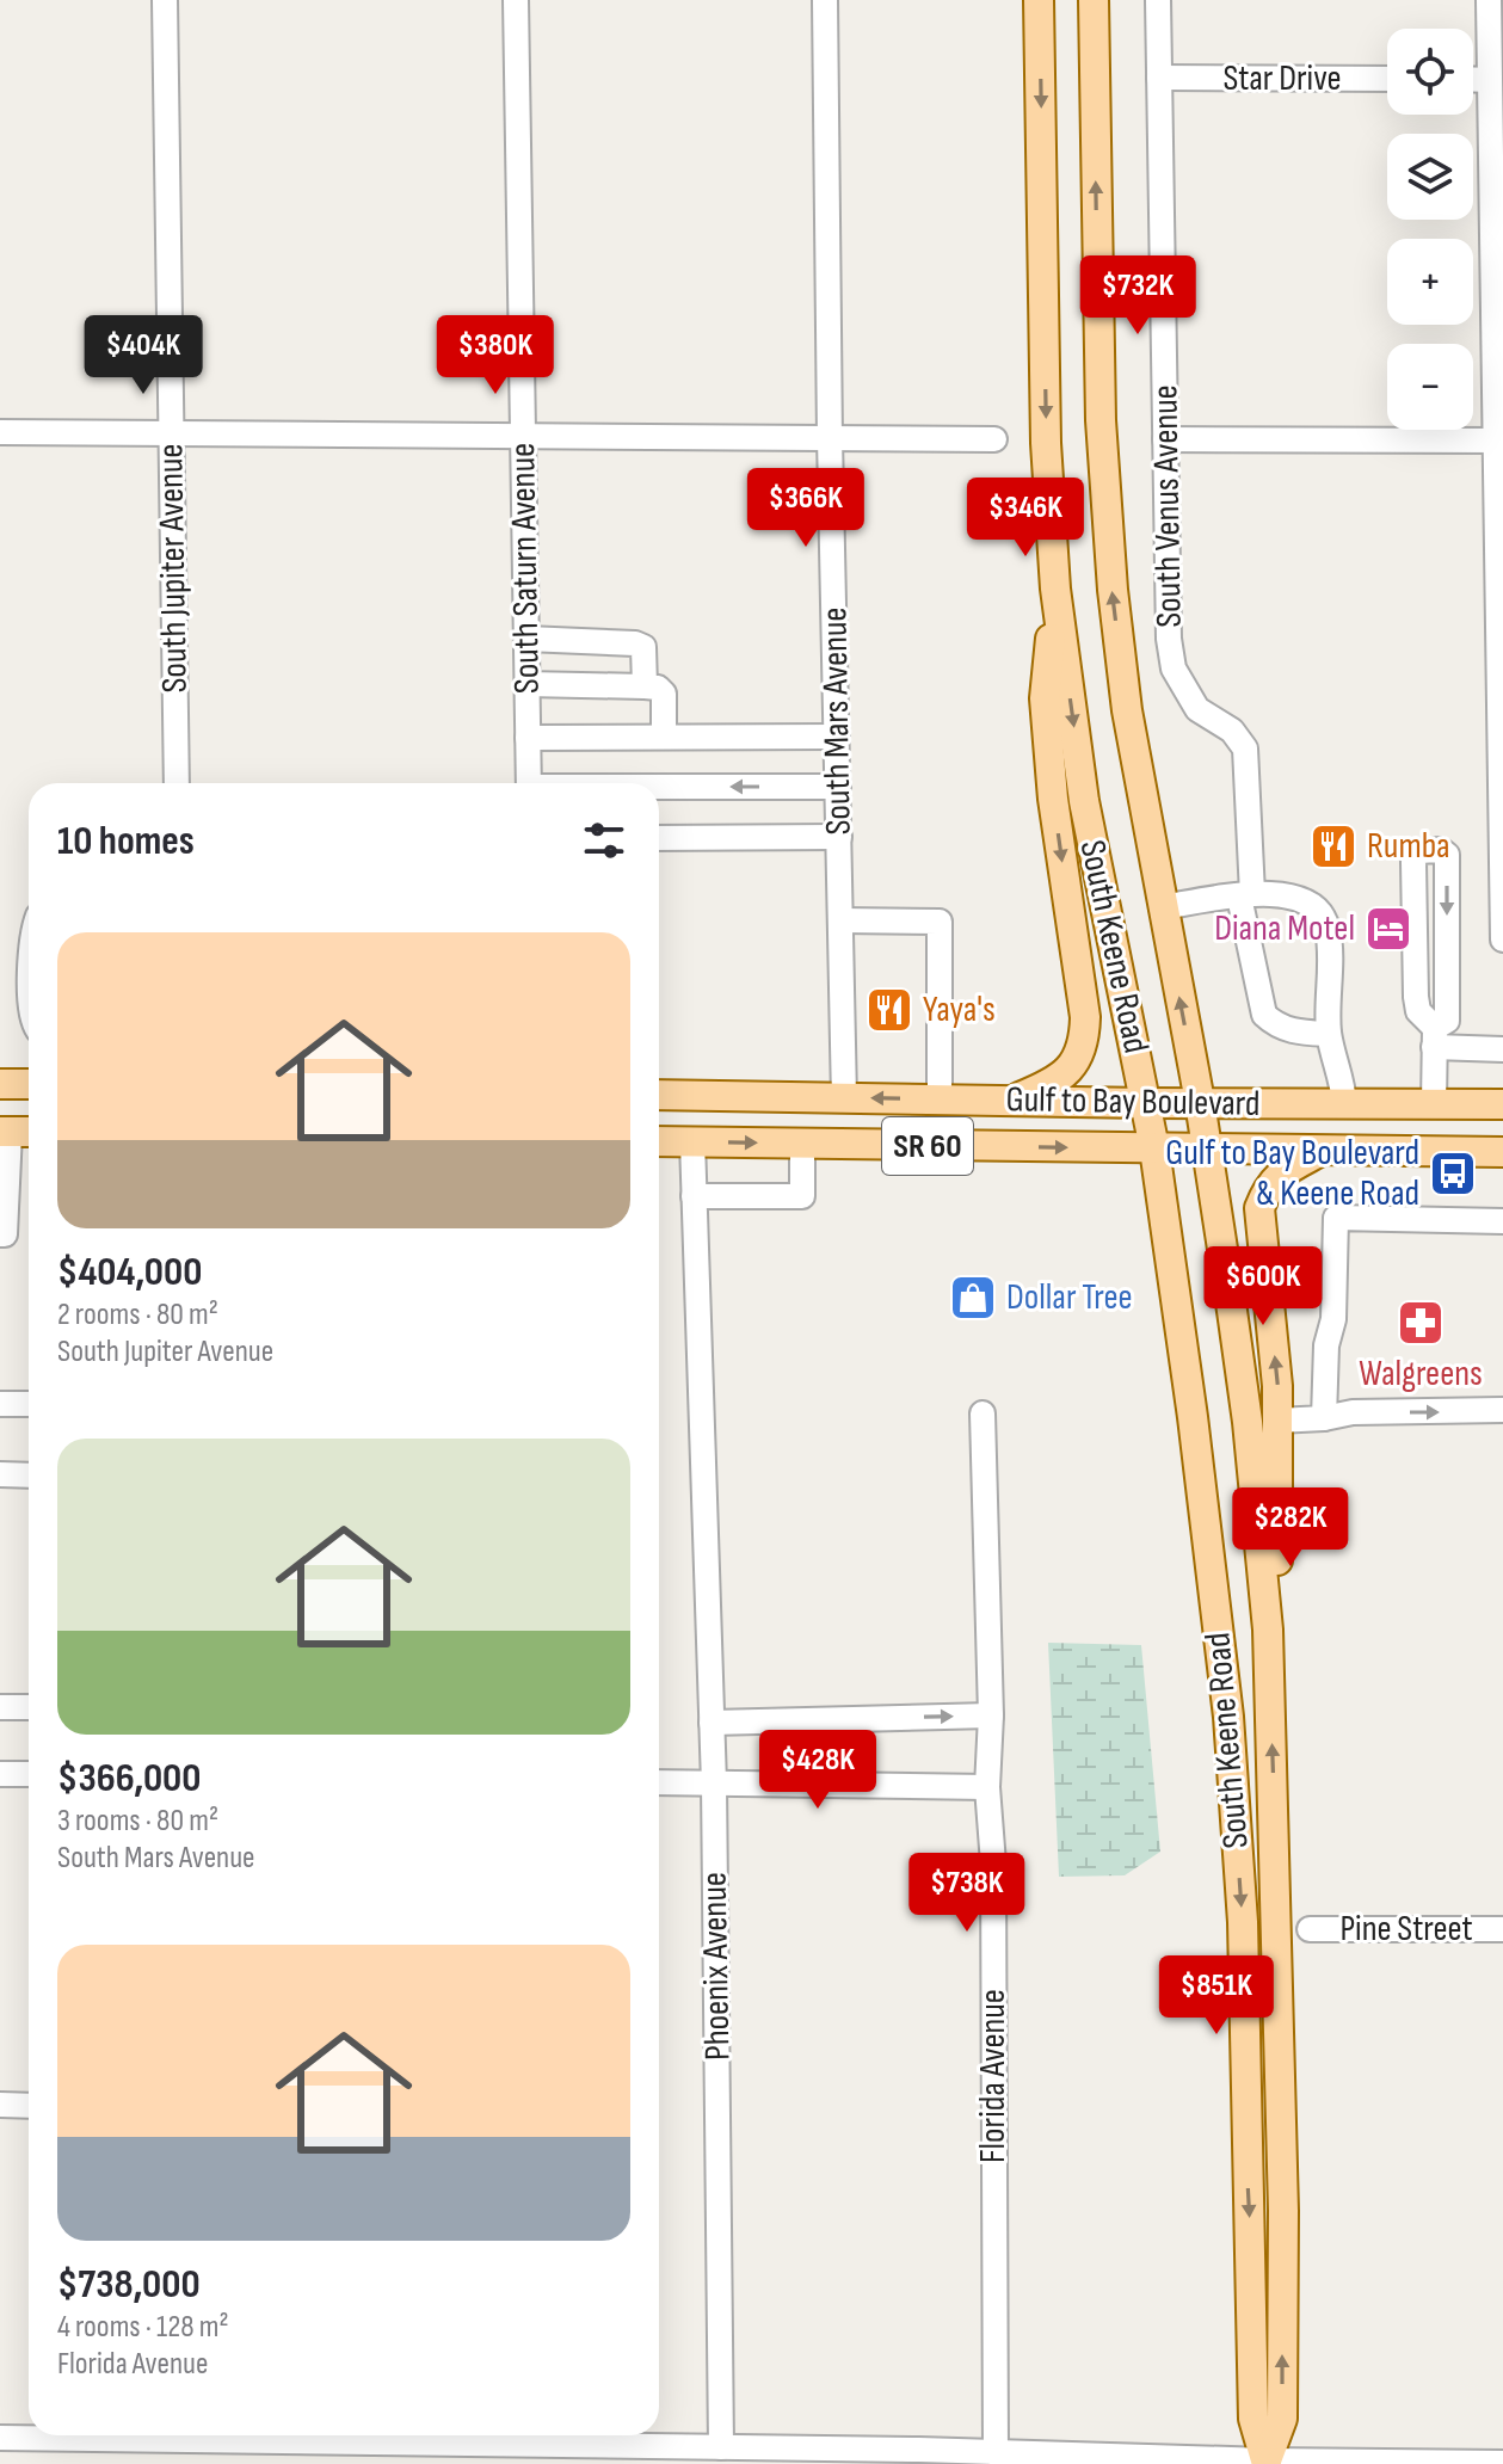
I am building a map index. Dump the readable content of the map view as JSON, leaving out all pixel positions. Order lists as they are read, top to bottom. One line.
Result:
{"streets":{"main road":["South Keene Road","Gulf to Bay Boulevard","SR 60"],"street":["Star Drive","South Venus Avenue","South Jupiter Avenue","South Saturn Avenue","South Mars Avenue","Pine Street","Phoenix Avenue","Florida Avenue"]},"crossings":[["Star Drive","South Venus Avenue"],["South Mars Avenue","Gulf to Bay Boulevard"],["South Keene Road","Gulf to Bay Boulevard"],["Gulf to Bay Boulevard","Phoenix Avenue"]],"places":{"restaurant":["Rumba","Yaya's"],"hotel":["Diana Motel"],"bus stop":["Gulf to Bay Boulevard & Keene Road"],"shop":["Dollar Tree"],"pharmacy":["Walgreens"]},"page":{"map_buttons":["+","−"],"price":["$732K","$404K","$380K","$366K","$346K","$600K","$282K","$428K","$738K","$851K"],"heading":"10 homes","list":[{"name":"$404,000","note":"2 rooms · 80 m² · South Jupiter Avenue"},{"name":"$366,000","note":"3 rooms · 80 m² · South Mars Avenue"},{"name":"$738,000","note":"4 rooms · 128 m² · Florida Avenue"}]}}
